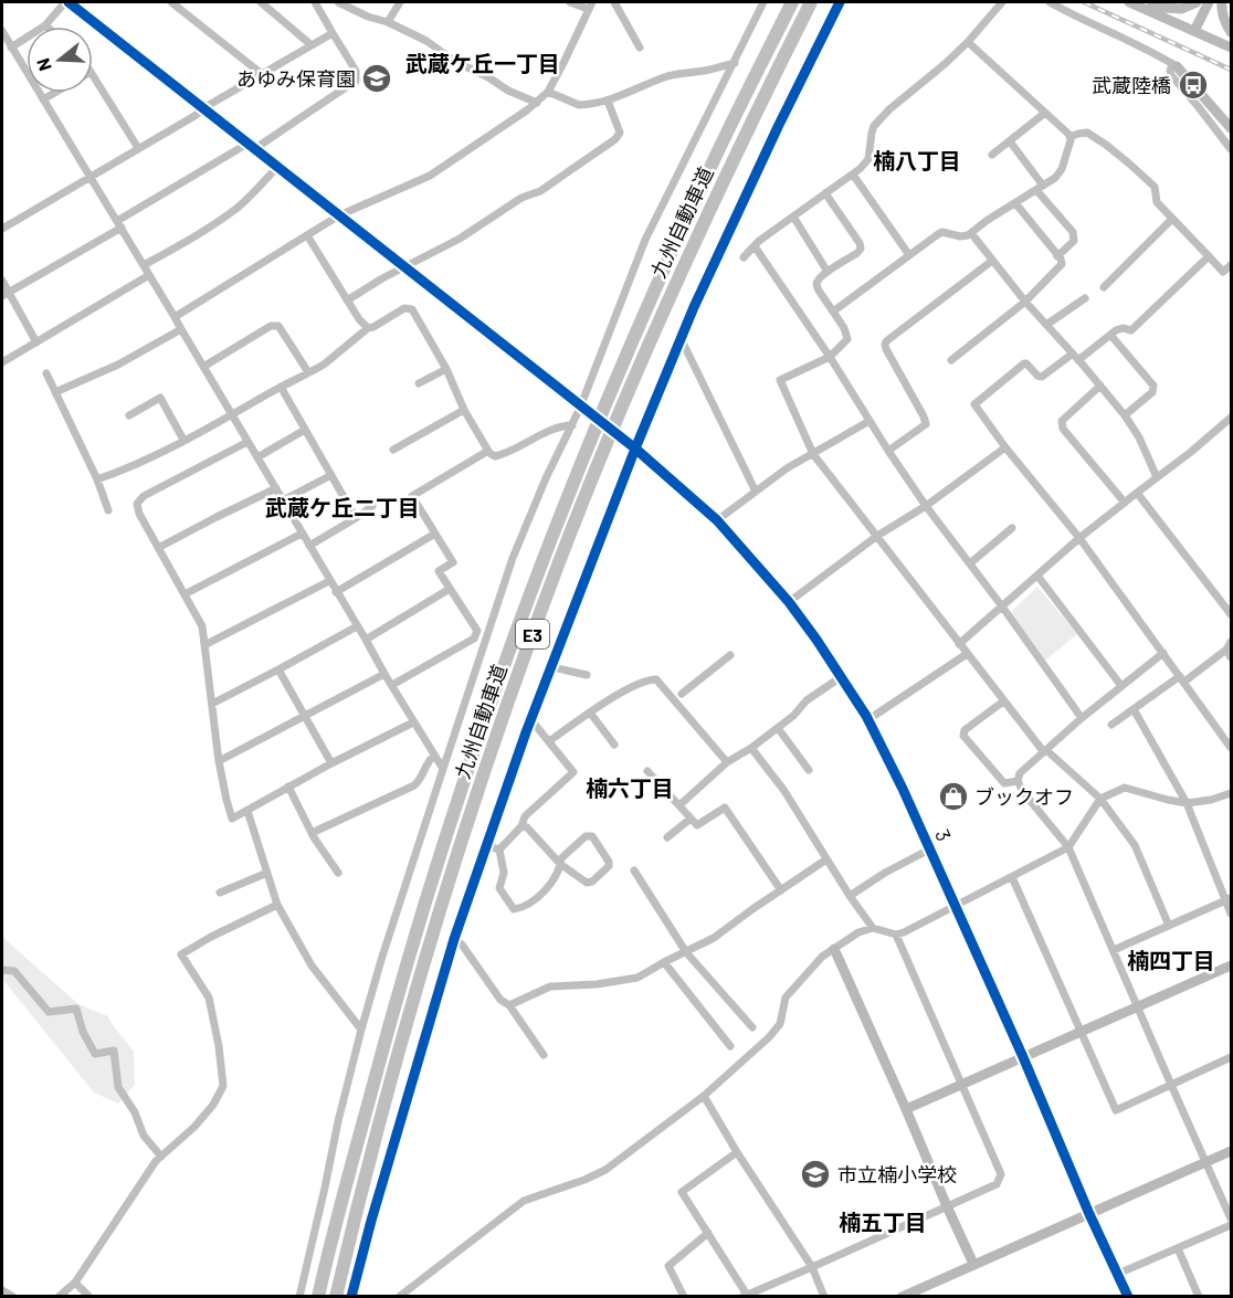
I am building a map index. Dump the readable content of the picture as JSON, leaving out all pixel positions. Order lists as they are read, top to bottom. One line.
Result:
{"streets":{"highway":["九州自動車道","E3"],"street":["3"]},"districts":["武蔵ケ丘一丁目","楠八丁目","武蔵ケ丘二丁目","楠六丁目","楠四丁目","楠五丁目"],"places":{"school or university":["あゆみ保育園","市立楠小学校"],"bus stop":["武蔵陸橋"],"shop":["ブックオフ"]},"north":"left"}
